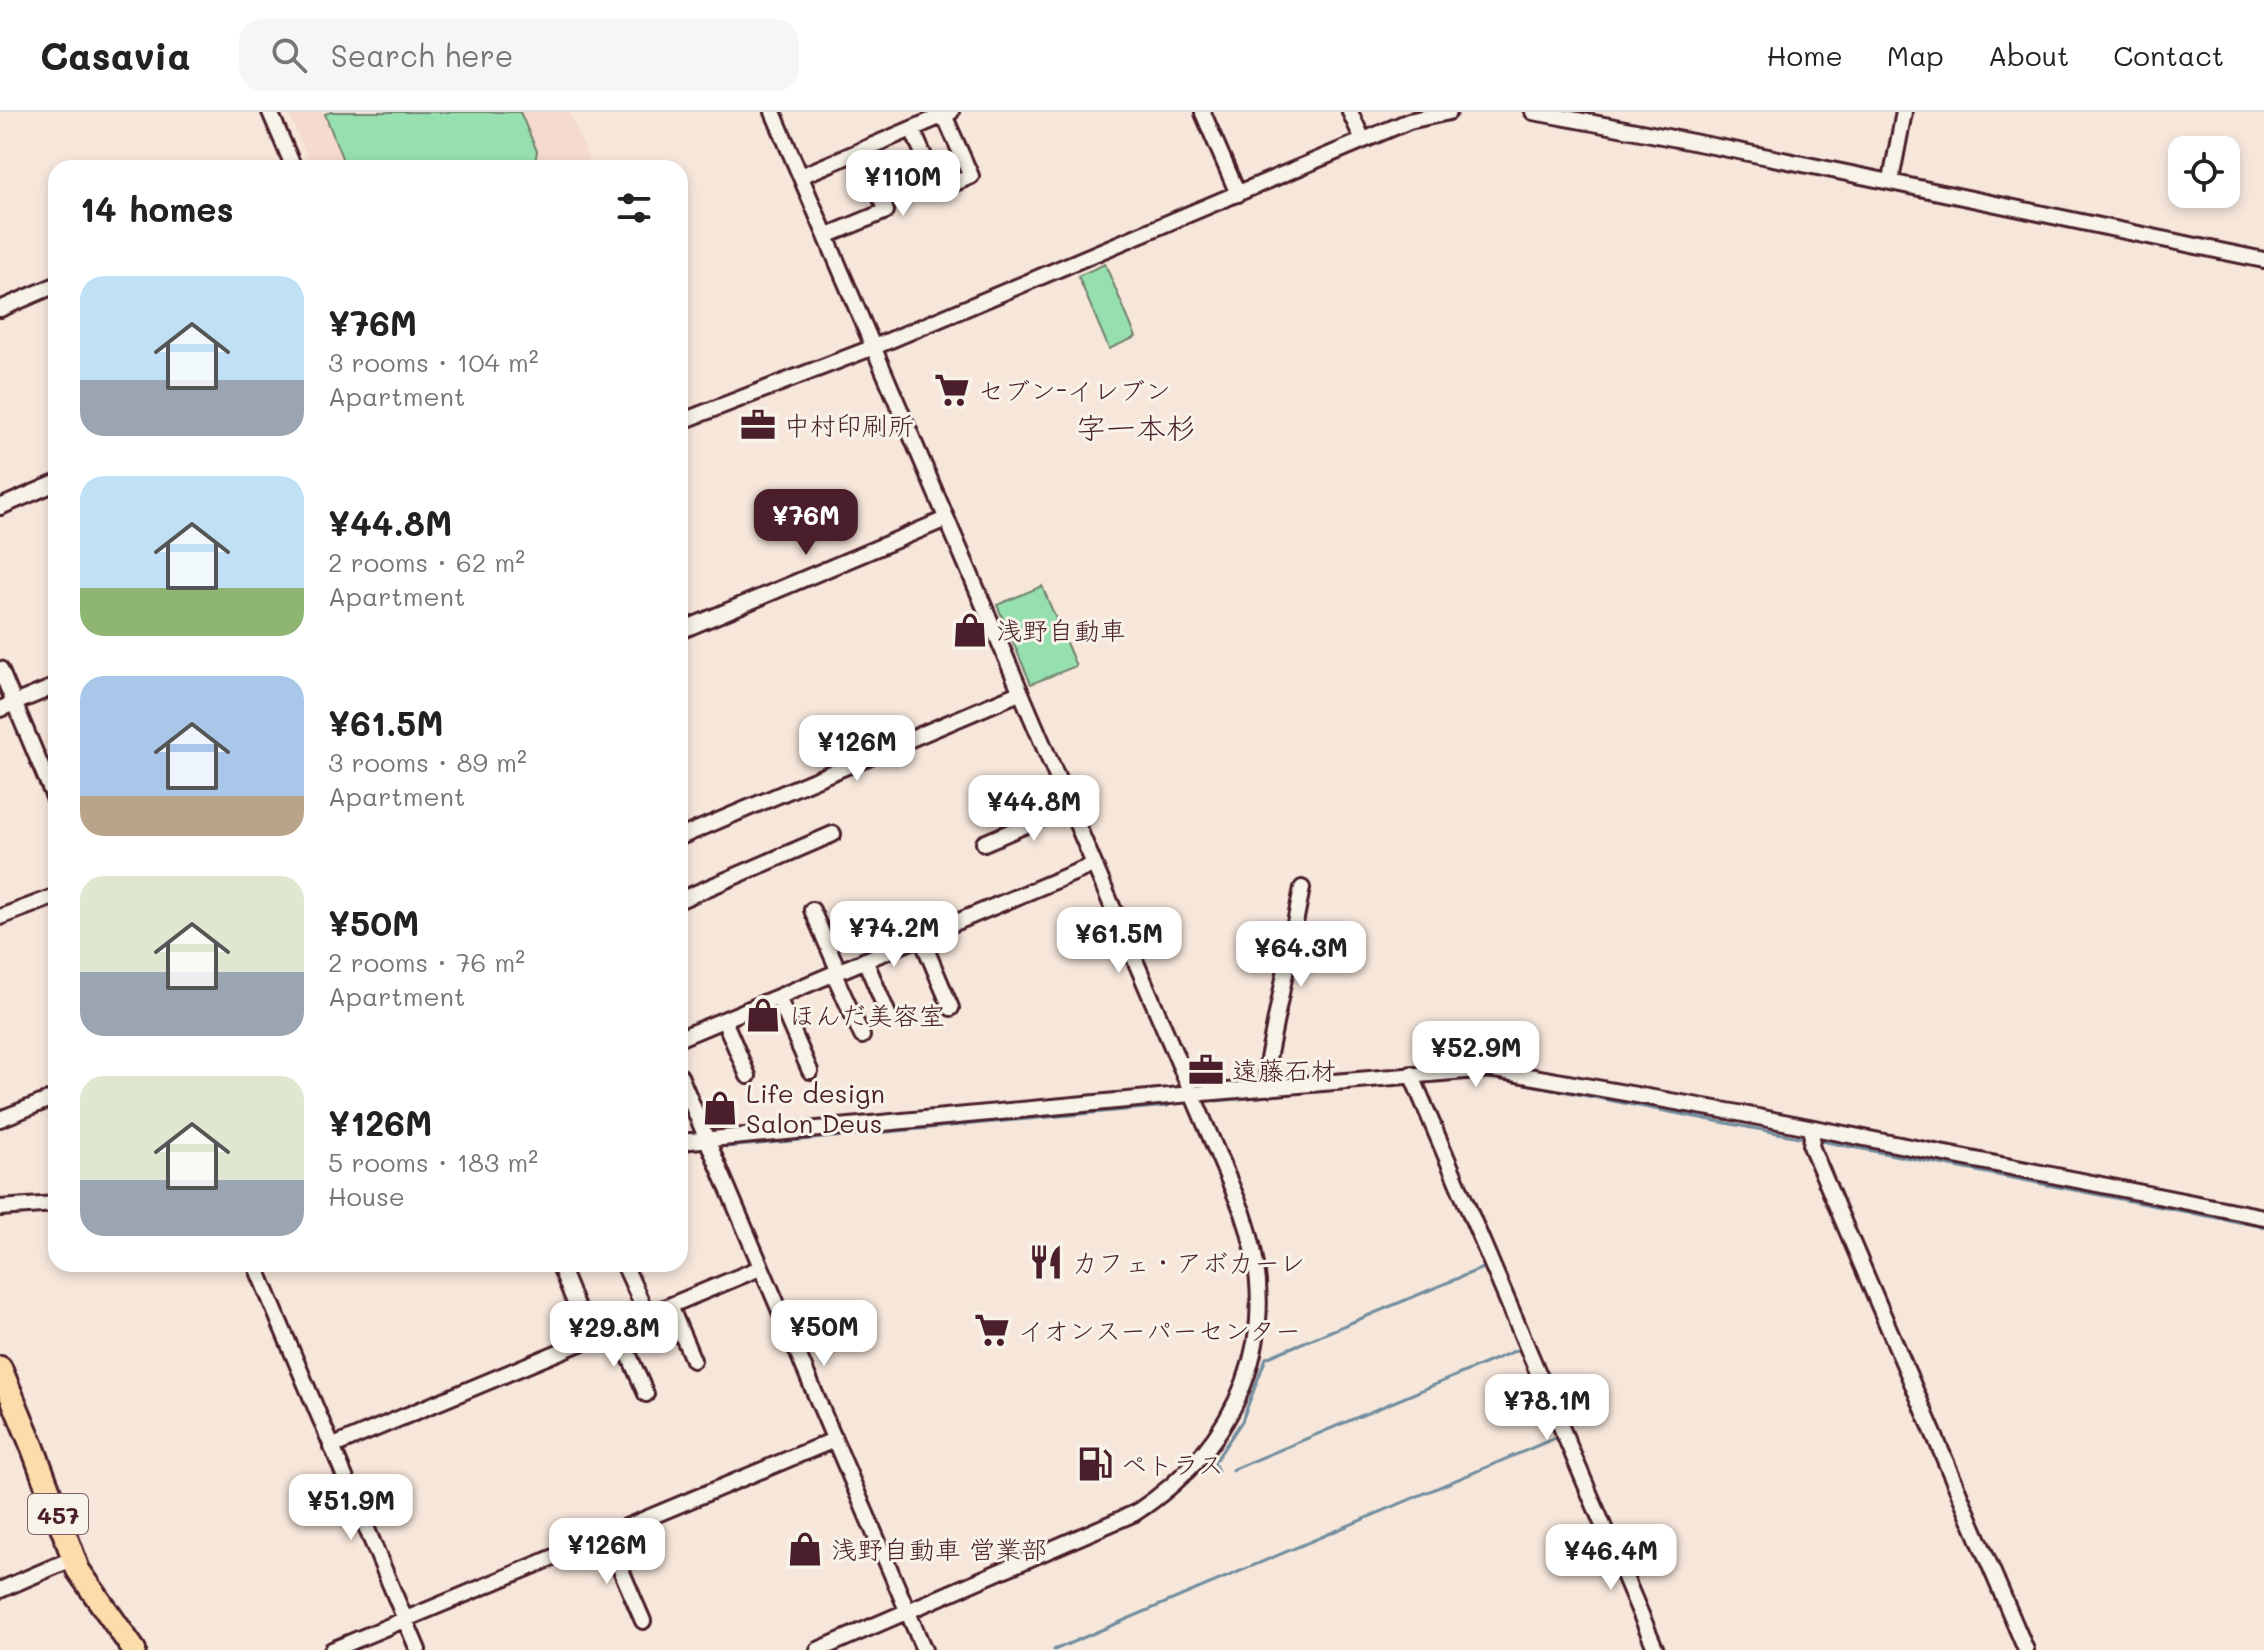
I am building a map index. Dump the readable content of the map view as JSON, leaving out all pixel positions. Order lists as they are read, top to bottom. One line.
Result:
{"streets":{"highway":["457"]},"districts":["字一本杉"],"places":{"supermarket":["セブン-イレブン","イオンスーパーセンター"],"office":["中村印刷所","遠藤石材"],"shop":["浅野自動車","ほんだ美容室","Life design Salon Deus","浅野自動車 営業部"],"restaurant":["カフェ・アボカーレ"],"fuel station":["ペトラス"]},"page":{"header":"Casavia","search":"Search here","nav":["Home","Map","About","Contact"],"price":["¥110M","¥76M","¥126M","¥44.8M","¥74.2M","¥61.5M","¥64.3M","¥52.9M","¥50M","¥29.8M","¥78.1M","¥51.9M","¥126M","¥46.4M"],"heading":"14 homes","list":[{"name":"¥76M","note":"3 rooms · 104 m² · Apartment"},{"name":"¥44.8M","note":"2 rooms · 62 m² · Apartment"},{"name":"¥61.5M","note":"3 rooms · 89 m² · Apartment"},{"name":"¥50M","note":"2 rooms · 76 m² · Apartment"},{"name":"¥126M","note":"5 rooms · 183 m² · House"}]}}
